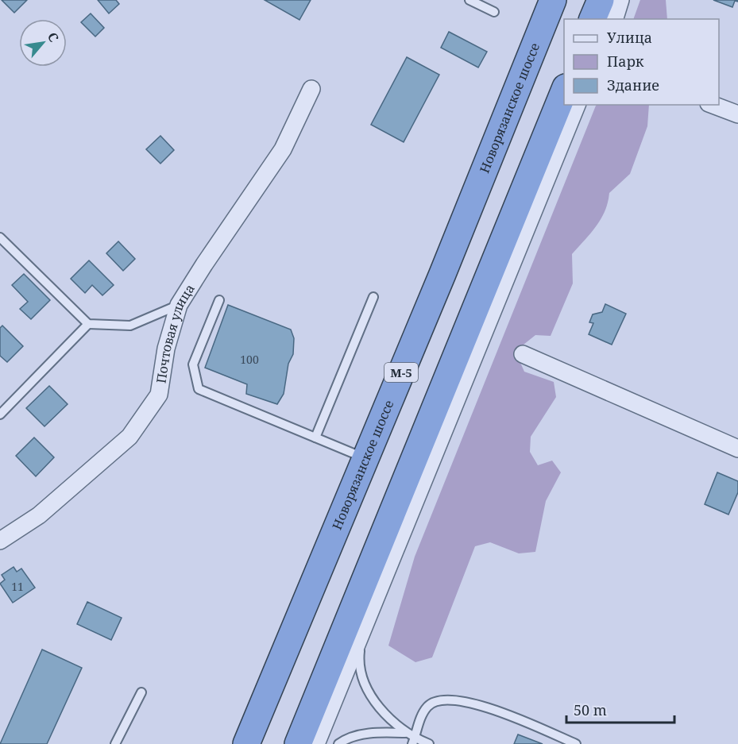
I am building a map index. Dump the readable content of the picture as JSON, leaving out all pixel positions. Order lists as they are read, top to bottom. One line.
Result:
{"streets":{"highway":["Новорязанское шоссе","М-5"],"street":["Почтовая улица"]},"house_numbers":["100","11"],"legend":["Улица","Парк","Здание"],"scale_bar":"50 m","north":"top right"}
